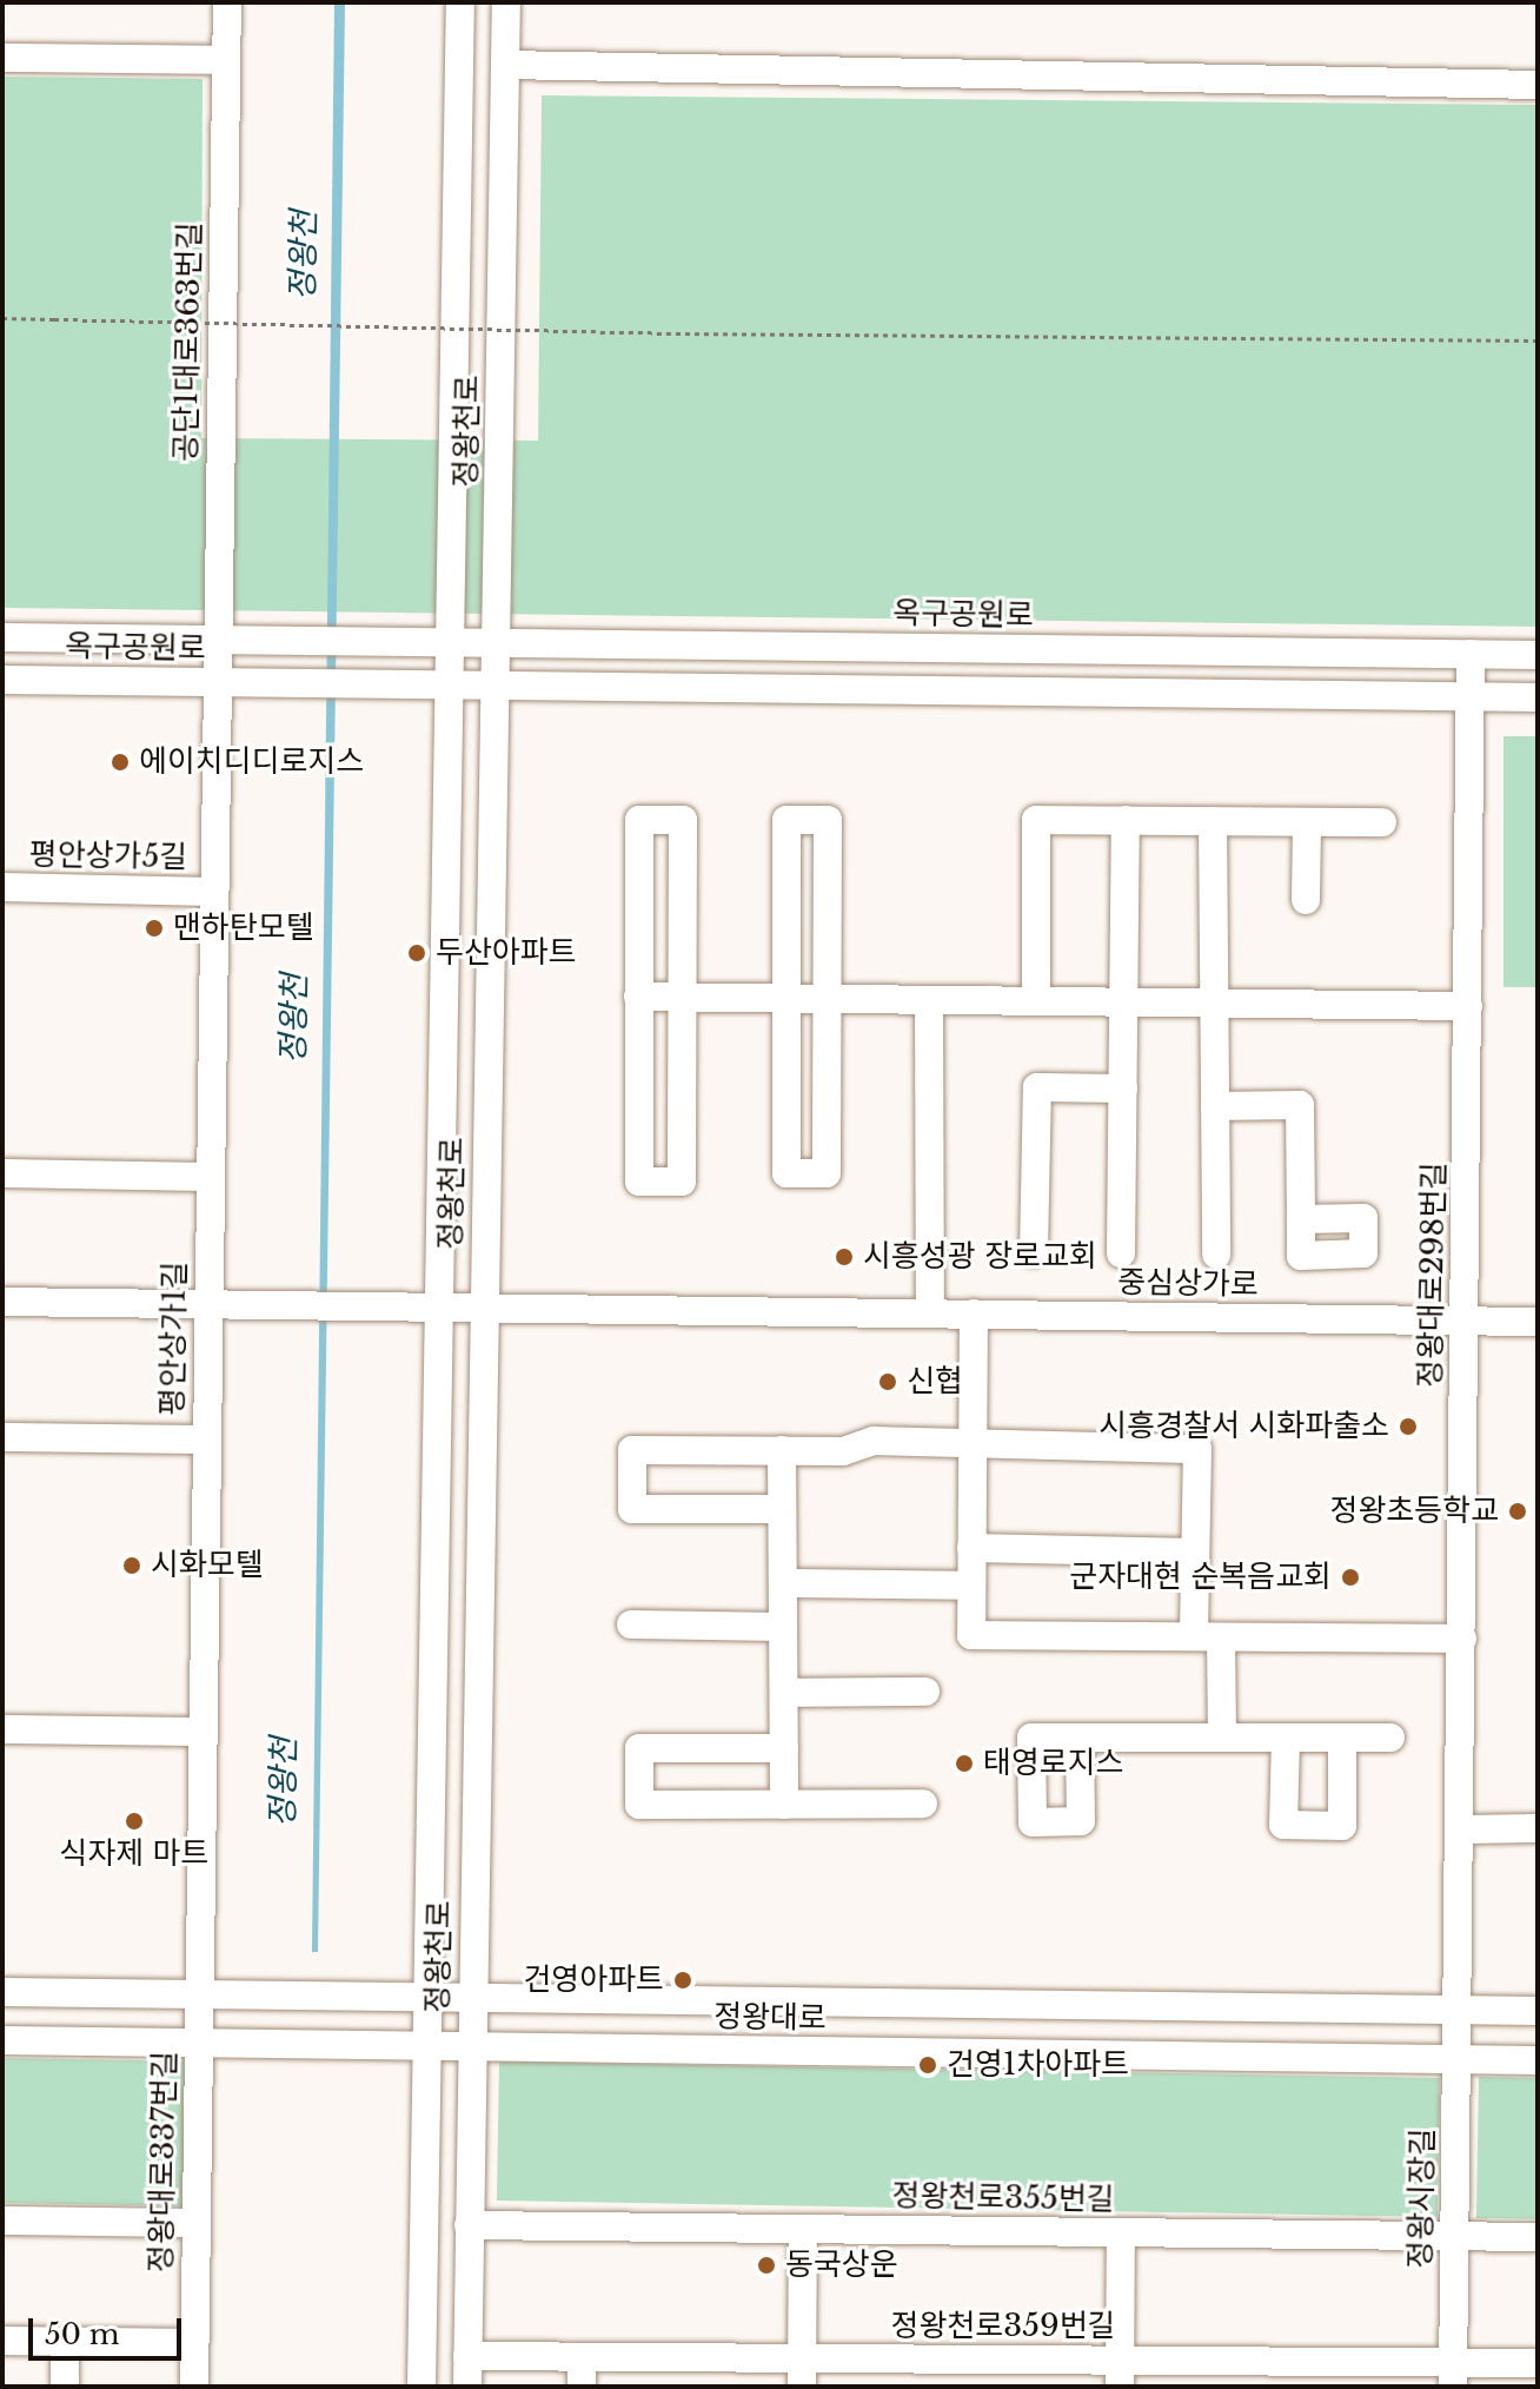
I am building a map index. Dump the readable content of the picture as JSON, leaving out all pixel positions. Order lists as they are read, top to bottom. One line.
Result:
{"streets":{"street":["공단1대로363번길","정왕천로","옥구공원로","평안상가5길","정왕대로298번길","중심상가로","평안상가1길","정왕대로","정왕대로337번길","정왕천로355번길","정왕시장길","정왕천로359번길"]},"crossings":[["공단1대로363번길","옥구공원로"],["공단1대로363번길","평안상가1길"],["정왕천로","옥구공원로"],["정왕천로","중심상가로"],["정왕천로","정왕대로"],["정왕천로","정왕천로355번길"],["정왕천로","정왕천로359번길"],["옥구공원로","정왕대로298번길"],["옥구공원로","평안상가1길"],["평안상가5길","평안상가1길"],["정왕대로298번길","중심상가로"],["정왕대로298번길","정왕대로"],["정왕대로298번길","정왕시장길"],["중심상가로","평안상가1길"],["평안상가1길","정왕대로"],["평안상가1길","정왕대로337번길"],["정왕대로","정왕대로337번길"],["정왕대로","정왕시장길"],["정왕천로355번길","정왕시장길"],["정왕시장길","정왕천로359번길"]],"water":["정왕천"],"places":["에이치디디로지스","맨하탄모텔","두산아파트","시흥성광 장로교회","신협","시흥경찰서 시화파출소","정왕초등학교","시화모텔","군자대현 순복음교회","태영로지스","식자제 마트","건영아파트","건영1차아파트","동국상운"],"scale_bar":"50 m"}
